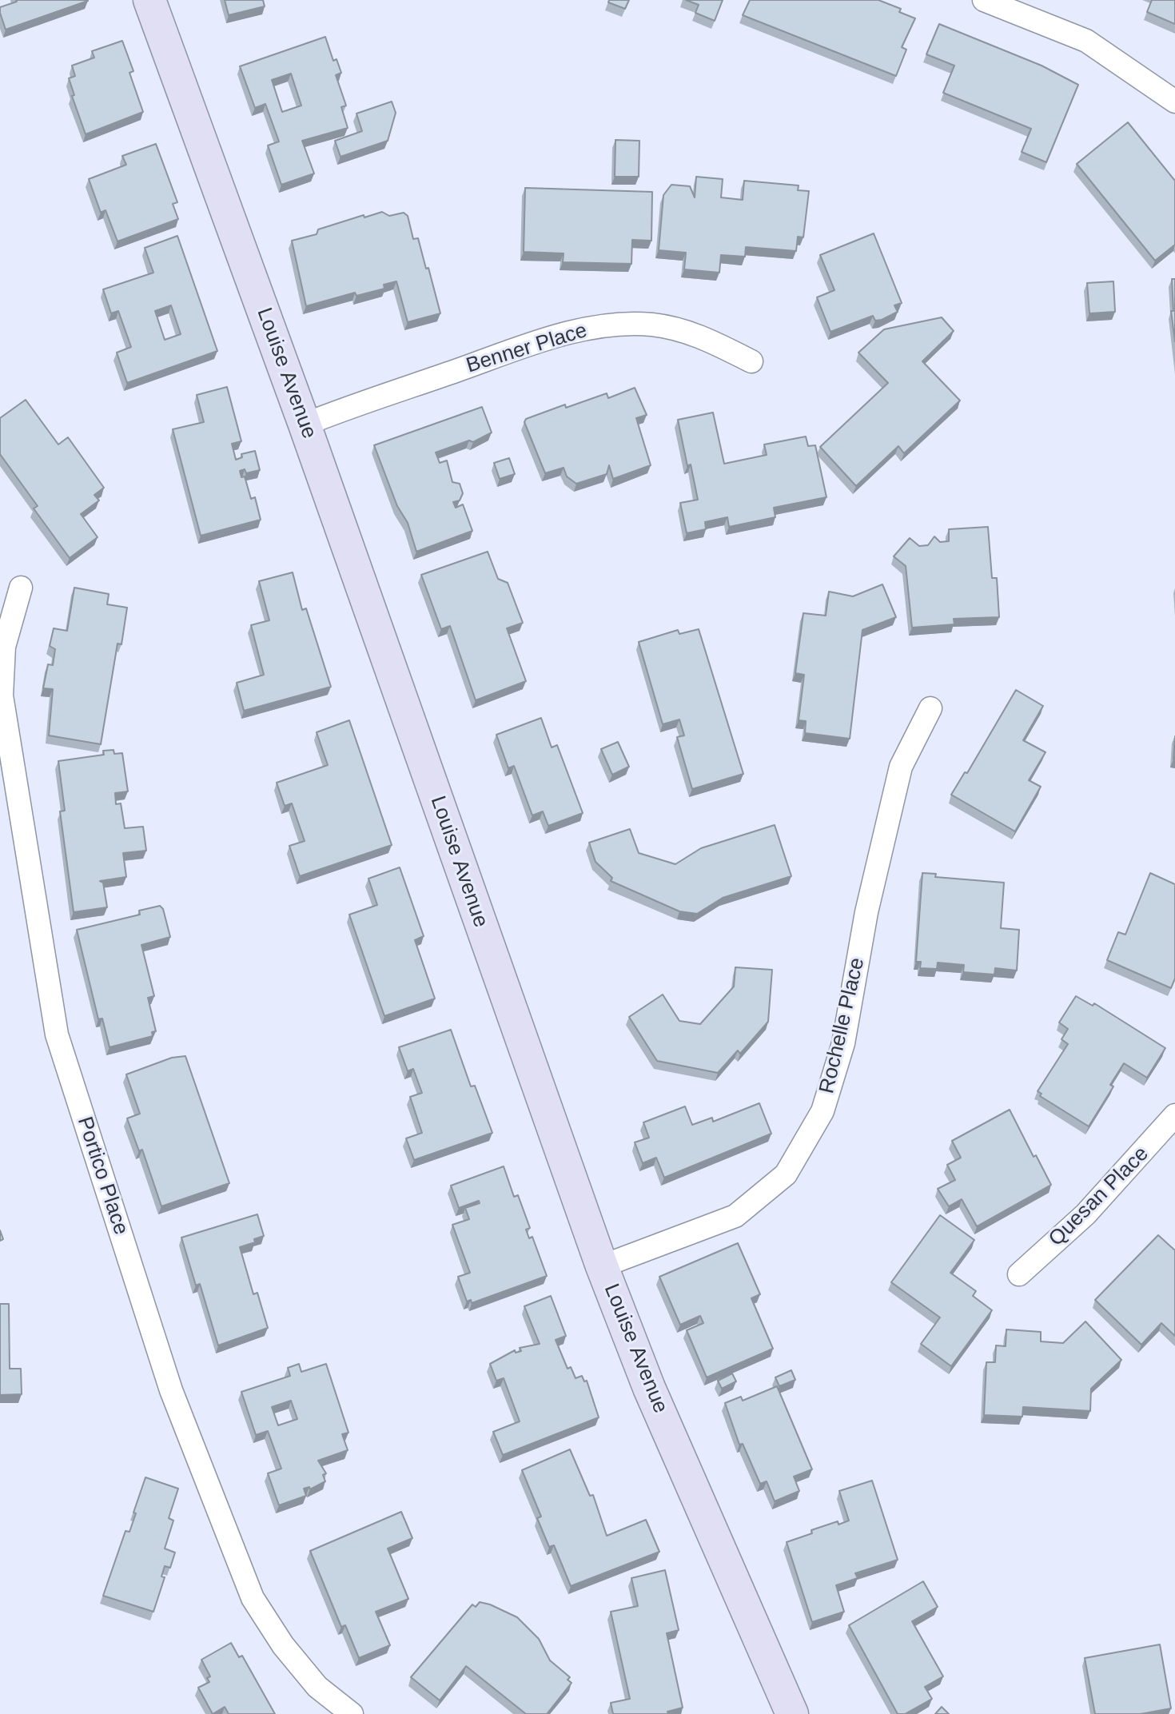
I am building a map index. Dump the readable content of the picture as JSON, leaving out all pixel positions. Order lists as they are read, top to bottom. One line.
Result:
{"streets":{"street":["Benner Place","Louise Avenue","Rochelle Place","Portico Place","Quesan Place"]},"crossings":[["Benner Place","Louise Avenue"],["Louise Avenue","Rochelle Place"]]}
